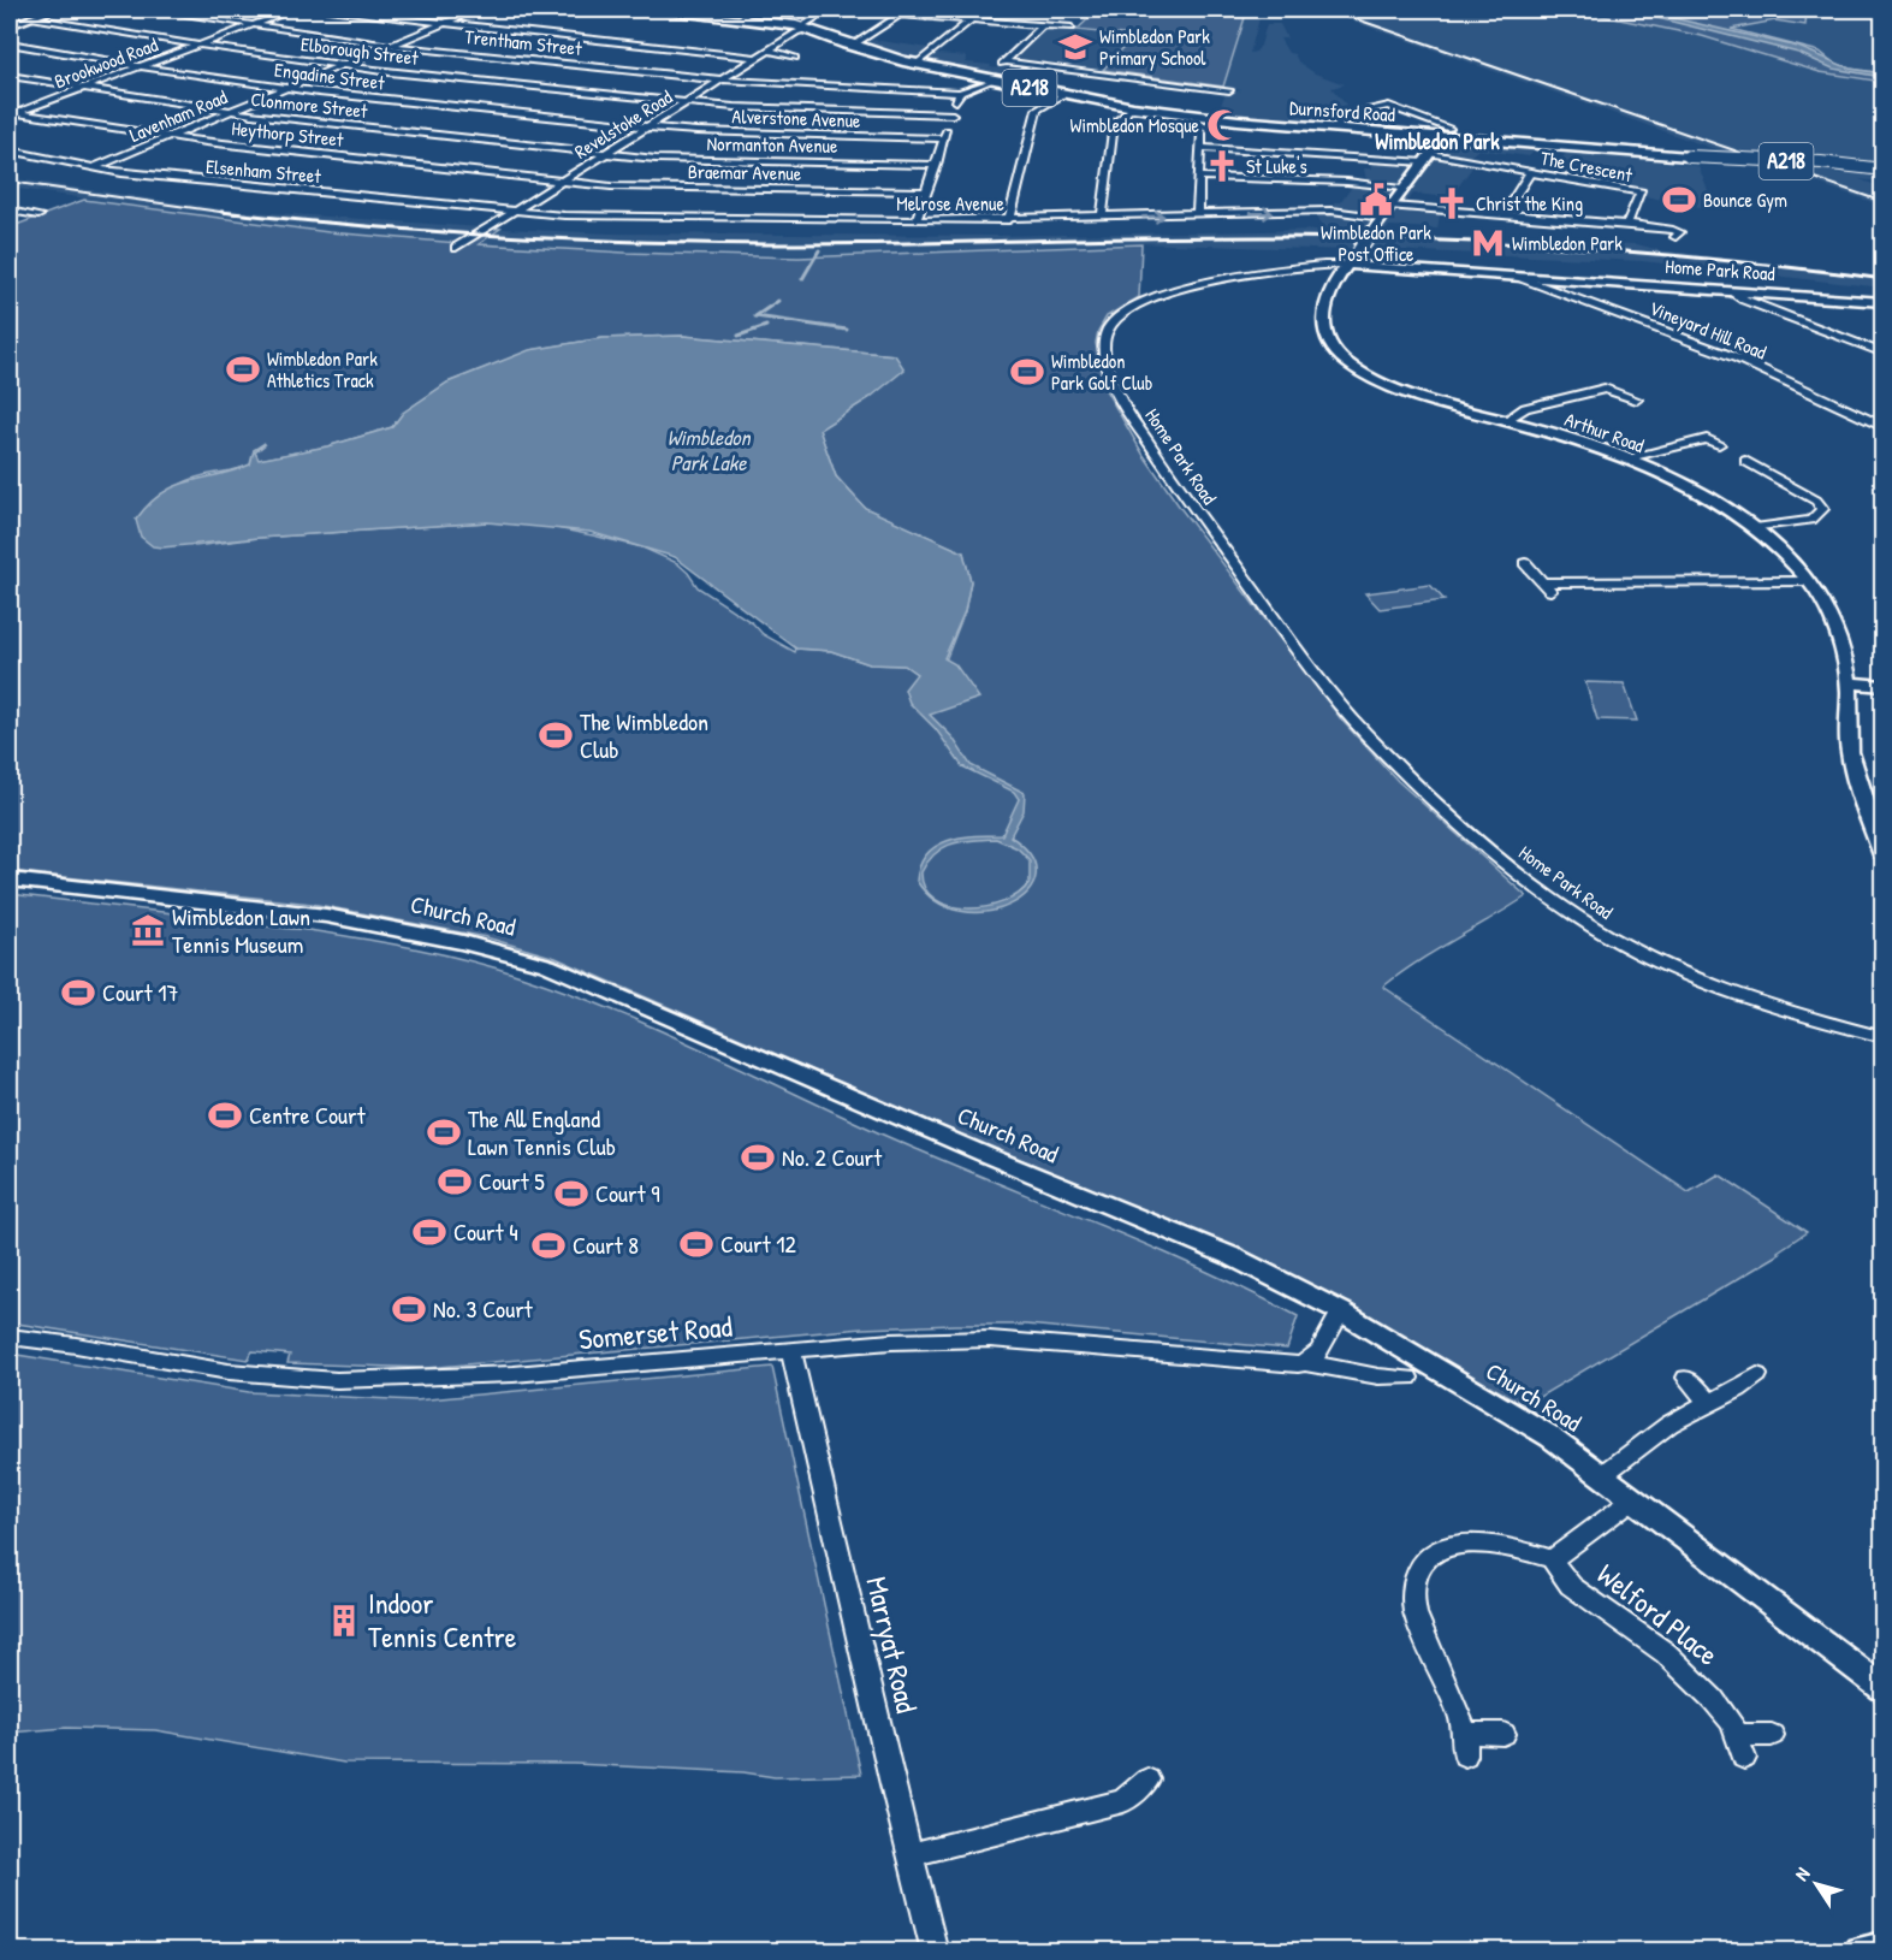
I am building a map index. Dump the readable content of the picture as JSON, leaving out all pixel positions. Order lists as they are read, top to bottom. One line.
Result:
{"streets":{"main road":["A218","Durnsford Road"],"street":["Trentham Street","Elborough Street","Brookwood Road","Engadine Street","Clonmore Street","Lavenham Road","Alverstone Avenue","Revelstoke Road","Heythorp Street","Normanton Avenue","The Crescent","Elsenham Street","Braemar Avenue","Melrose Avenue","Home Park Road","Vineyard Hill Road","Arthur Road","Church Road","Somerset Road","Welford Place","Marryat Road"]},"crossings":[["Trentham Street","Brookwood Road"],["Trentham Street","Lavenham Road"],["Trentham Street","Revelstoke Road"],["Elborough Street","Brookwood Road"],["Elborough Street","Lavenham Road"],["Elborough Street","Revelstoke Road"],["Brookwood Road","Engadine Street"],["Brookwood Road","Clonmore Street"],["Brookwood Road","Heythorp Street"],["Engadine Street","Lavenham Road"],["Engadine Street","Alverstone Avenue"],["Engadine Street","Revelstoke Road"],["A218","Durnsford Road"],["A218","Revelstoke Road"],["Clonmore Street","Lavenham Road"],["Clonmore Street","Revelstoke Road"],["Clonmore Street","Normanton Avenue"],["Durnsford Road","Revelstoke Road"],["Durnsford Road","Arthur Road"],["Lavenham Road","Heythorp Street"],["Lavenham Road","Elsenham Street"],["Alverstone Avenue","Revelstoke Road"],["Revelstoke Road","Heythorp Street"],["Revelstoke Road","Normanton Avenue"],["Revelstoke Road","Elsenham Street"],["Revelstoke Road","Braemar Avenue"],["Revelstoke Road","Melrose Avenue"],["Heythorp Street","Braemar Avenue"],["The Crescent","Arthur Road"],["Elsenham Street","Melrose Avenue"],["Melrose Avenue","Arthur Road"],["Home Park Road","Vineyard Hill Road"],["Home Park Road","Arthur Road"],["Church Road","Welford Place"],["Somerset Road","Marryat Road"]],"districts":["Wimbledon Park"],"water":["Wimbledon Park Lake"],"places":{"school or university":["Wimbledon Park Primary School"],"mosque":["Wimbledon Mosque"],"church":["St Luke's","Christ the King"],"public building":["Wimbledon Park Post Office"],"sports":["Bounce Gym","Wimbledon Park Athletics Track","Wimbledon Park Golf Club","The Wimbledon Club","Court 17","Centre Court","The All England Lawn Tennis Club","No. 2 Court","Court 5","Court 9","Court 4","Court 12","Court 8","No. 3 Court"],"metro station":["Wimbledon Park"],"museum":["Wimbledon Lawn Tennis Museum"],"building":["Indoor Tennis Centre"]},"north":"top left"}
